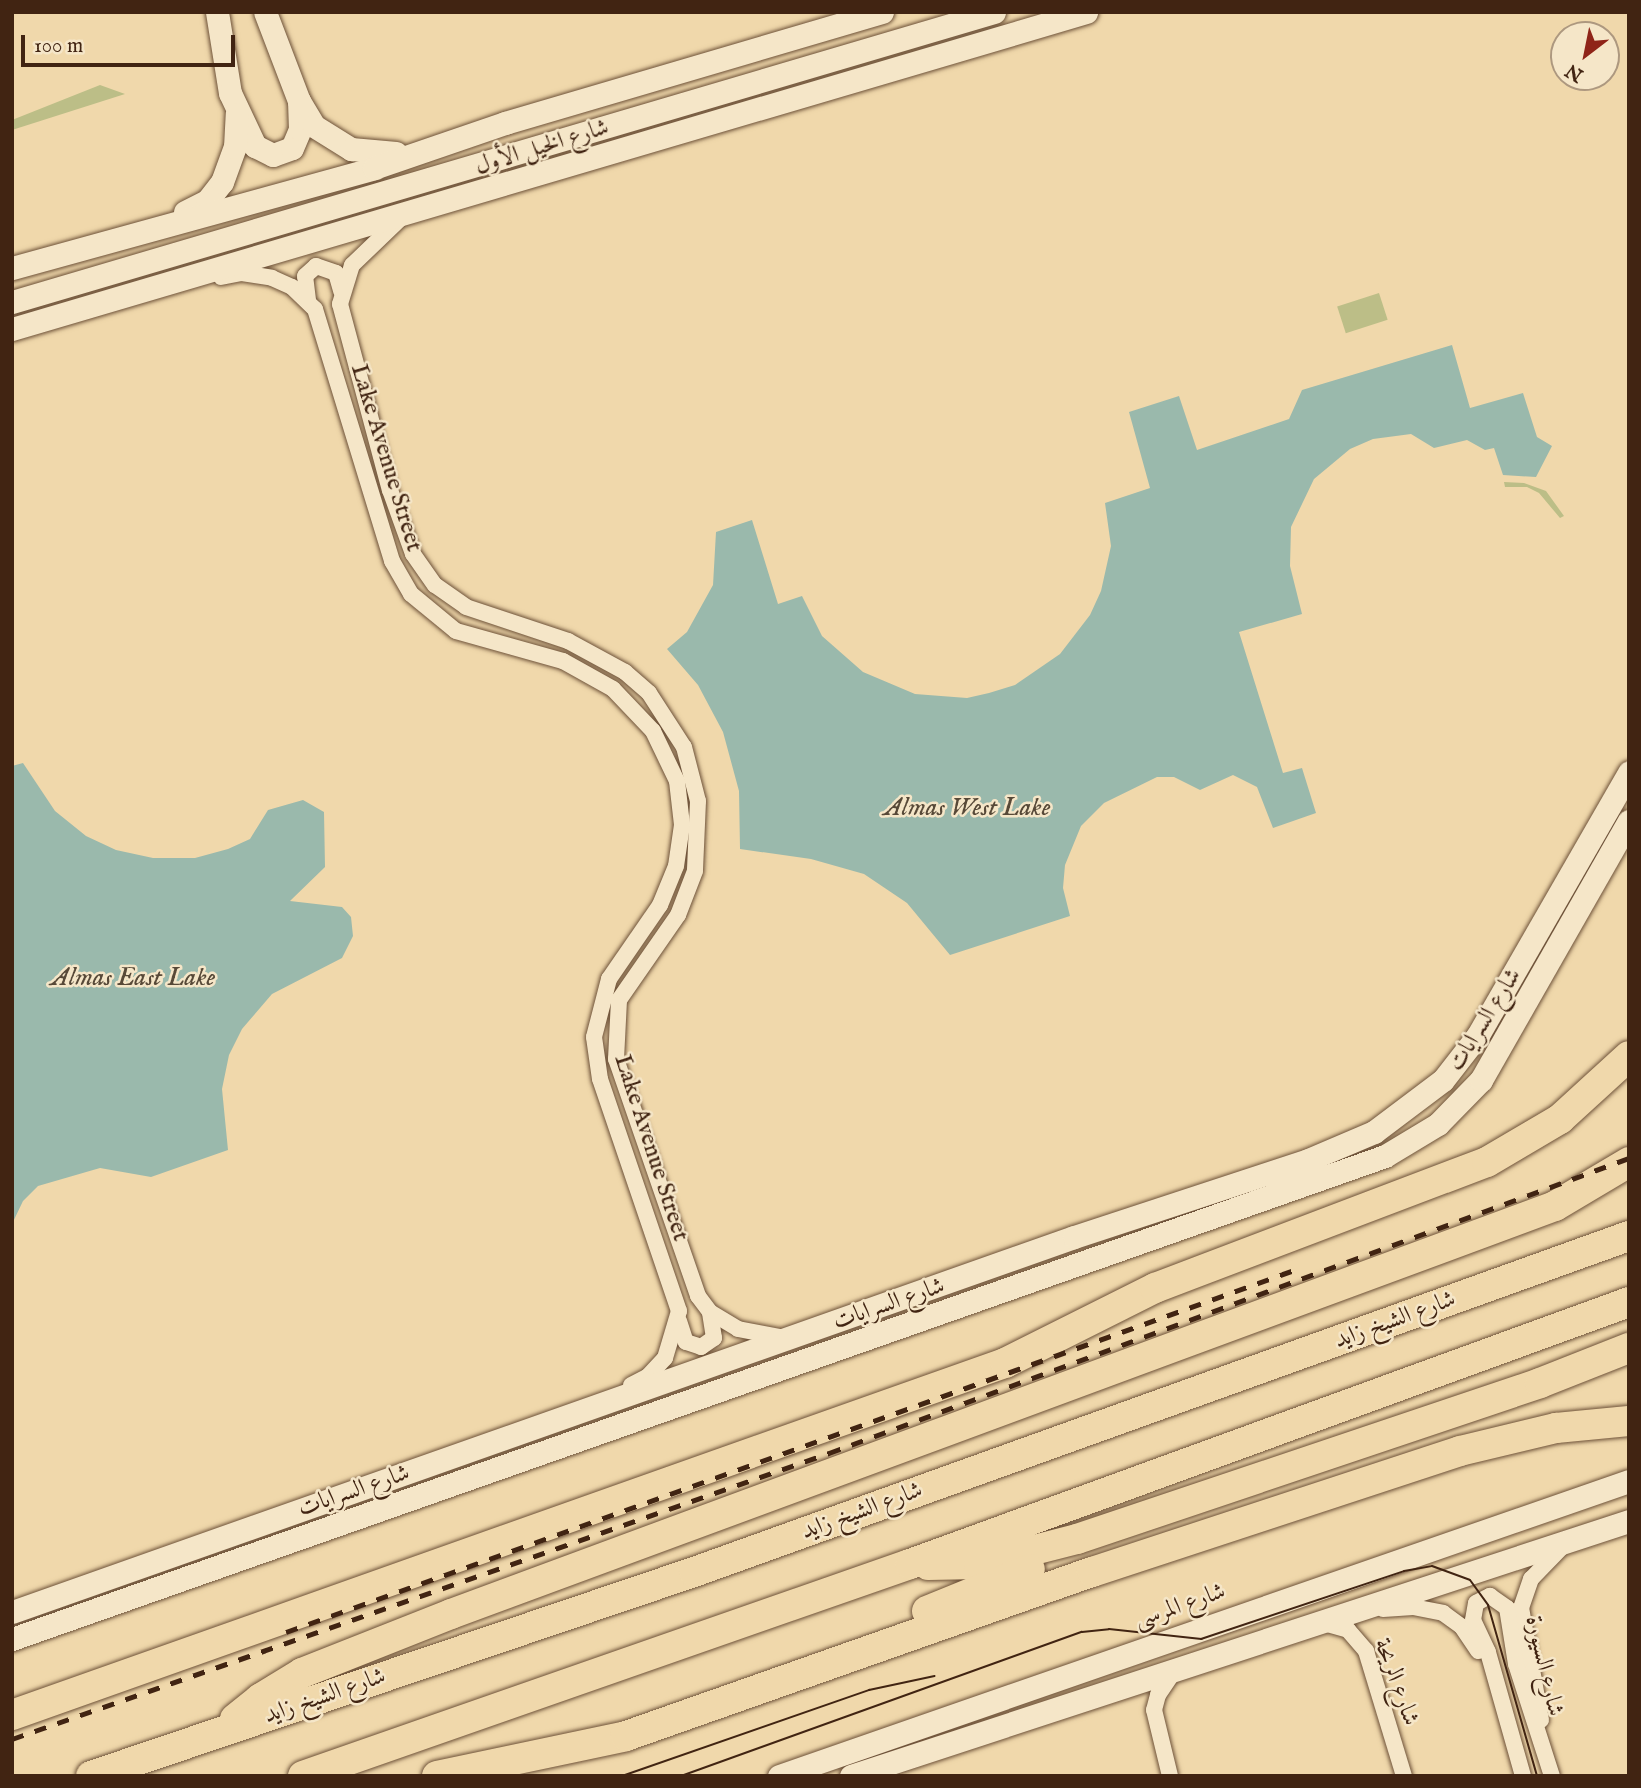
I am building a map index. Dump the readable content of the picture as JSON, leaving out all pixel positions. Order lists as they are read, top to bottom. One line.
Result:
{"streets":{"highway":["شارع الشيخ زايد"],"main road":["شارع الخيل الأول","شارع السرايات","شارع المرسى"],"street":["Lake Avenue Street","شارع السيورة","شارع الريحة"]},"crossings":[["شارع الخيل الأول","Lake Avenue Street"]],"water":["Almas West Lake","Almas East Lake"],"scale_bar":"100 m","north":"bottom left"}
